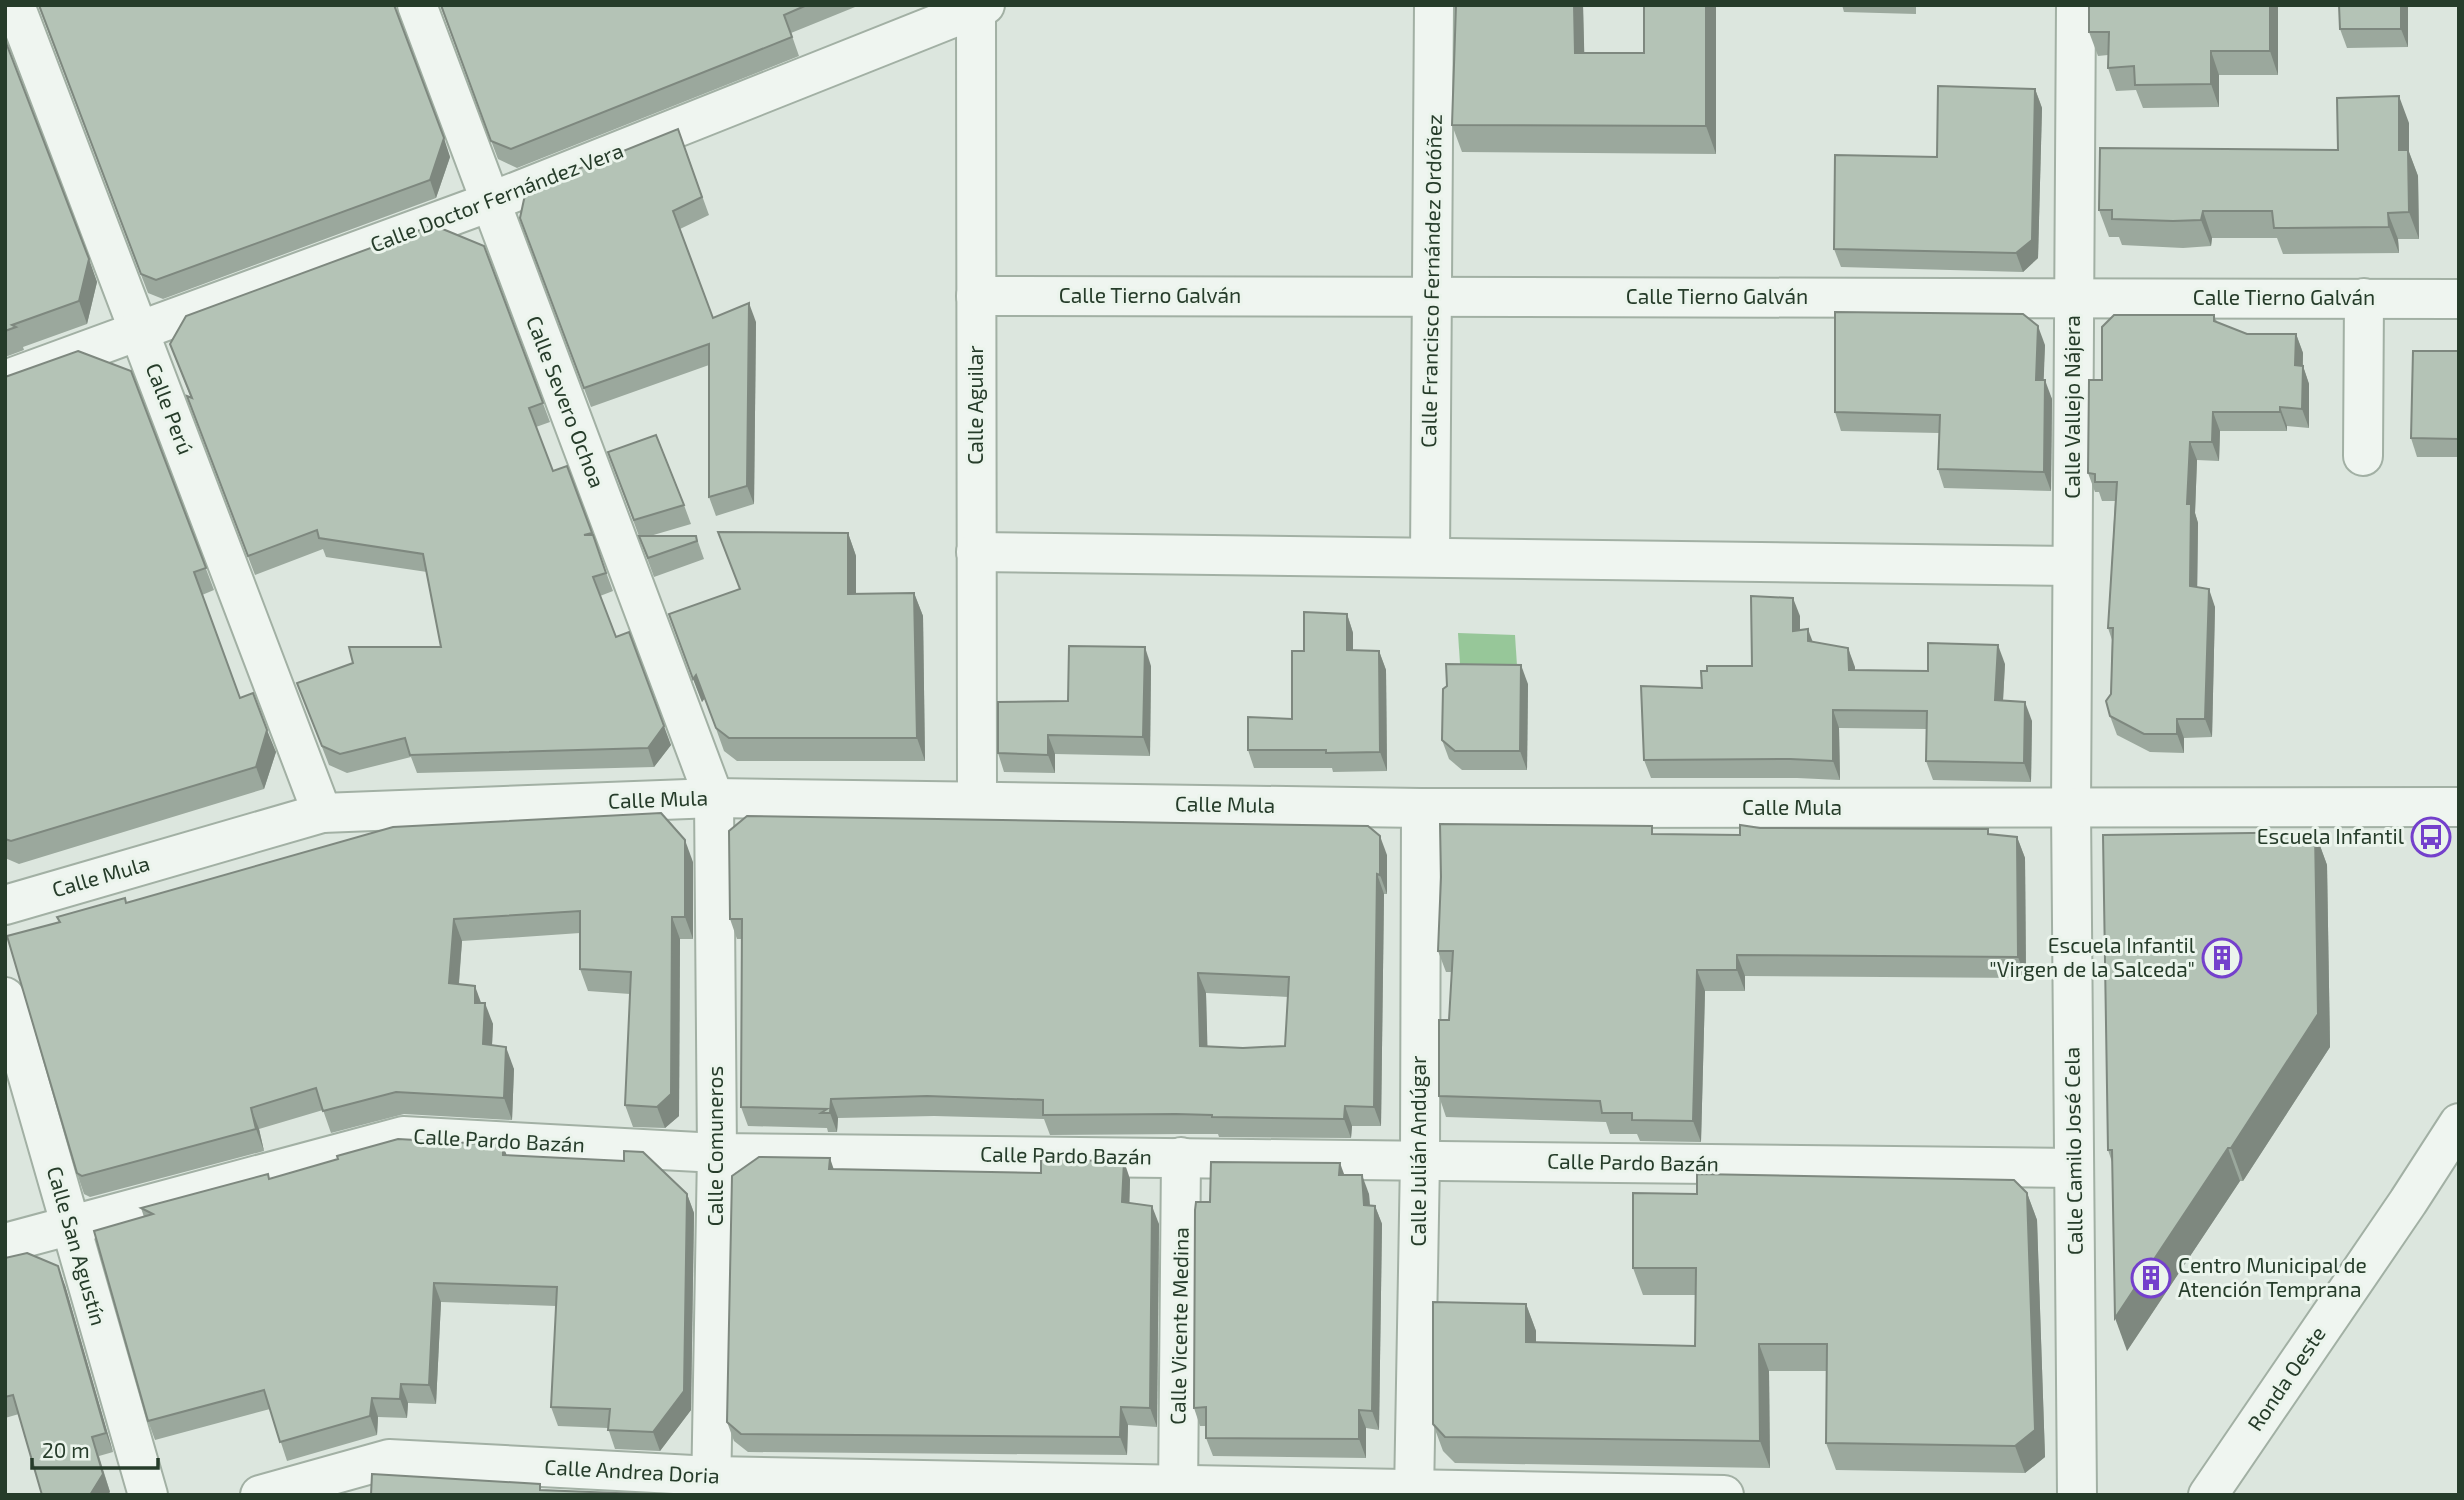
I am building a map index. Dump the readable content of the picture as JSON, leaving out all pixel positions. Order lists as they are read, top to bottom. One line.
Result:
{"streets":{"street":["Calle Doctor Fernández Vera","Calle Francisco Fernández Ordóñez","Calle Tierno Galván","Calle Severo Ochoa","Calle Aguilar","Calle Vallejo Nájera","Calle Perú","Calle Mula","Calle Pardo Bazán","Calle Comuneros","Calle Julián Andúgar","Calle Camilo José Cela","Calle San Agustín","Calle Vicente Medina","Ronda Oeste","Calle Andrea Doria"]},"crossings":[["Calle Doctor Fernández Vera","Calle Severo Ochoa"],["Calle Doctor Fernández Vera","Calle Aguilar"],["Calle Doctor Fernández Vera","Calle Perú"],["Calle Francisco Fernández Ordóñez","Calle Tierno Galván"],["Calle Tierno Galván","Calle Aguilar"],["Calle Tierno Galván","Calle Vallejo Nájera"],["Calle Severo Ochoa","Calle Mula"],["Calle Severo Ochoa","Calle Comuneros"],["Calle Aguilar","Calle Mula"],["Calle Vallejo Nájera","Calle Mula"],["Calle Vallejo Nájera","Calle Camilo José Cela"],["Calle Perú","Calle Mula"],["Calle Mula","Calle Comuneros"],["Calle Mula","Calle Julián Andúgar"],["Calle Mula","Calle Camilo José Cela"],["Calle Pardo Bazán","Calle Comuneros"],["Calle Pardo Bazán","Calle Julián Andúgar"],["Calle Pardo Bazán","Calle Camilo José Cela"],["Calle Pardo Bazán","Calle San Agustín"],["Calle Pardo Bazán","Calle Vicente Medina"],["Calle Comuneros","Calle Andrea Doria"],["Calle Julián Andúgar","Calle Andrea Doria"],["Calle Vicente Medina","Calle Andrea Doria"]],"places":{"bus stop":["Escuela Infantil"],"building":["Escuela Infantil \"Virgen de la Salceda\"","Centro Municipal de Atención Temprana"]},"scale_bar":"20 m"}
